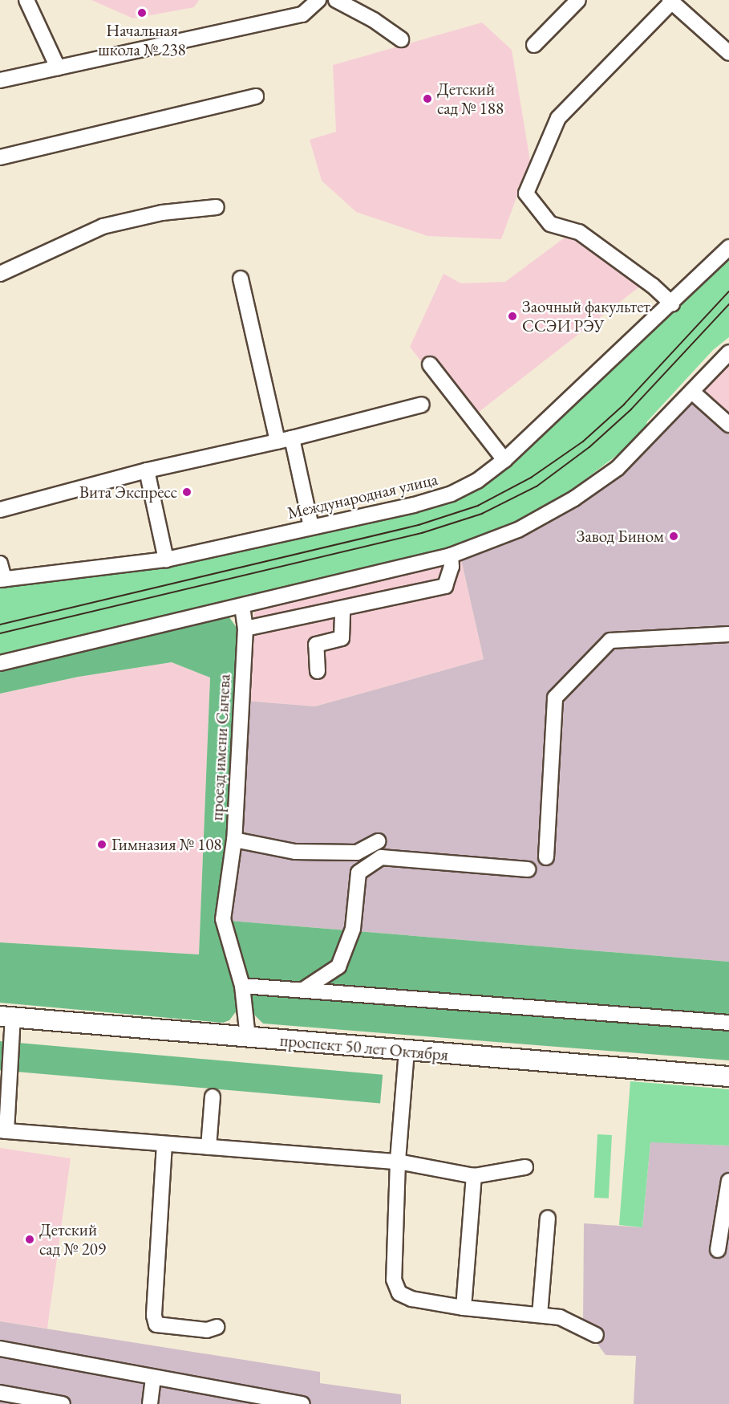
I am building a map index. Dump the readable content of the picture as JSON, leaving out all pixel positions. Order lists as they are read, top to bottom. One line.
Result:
{"streets":{"main road":["проспект 50 лет Октября"],"street":["Международная улица","проезд имени Сычева"]},"crossings":[["проезд имени Сычева","проспект 50 лет Октября"]],"places":["Начальная школа № 238","Детский сад № 188","Заочный факультет ССЭИ РЭУ","Вита Экспресс","Завод Бином","Гимназия № 108","Детский сад № 209"]}
